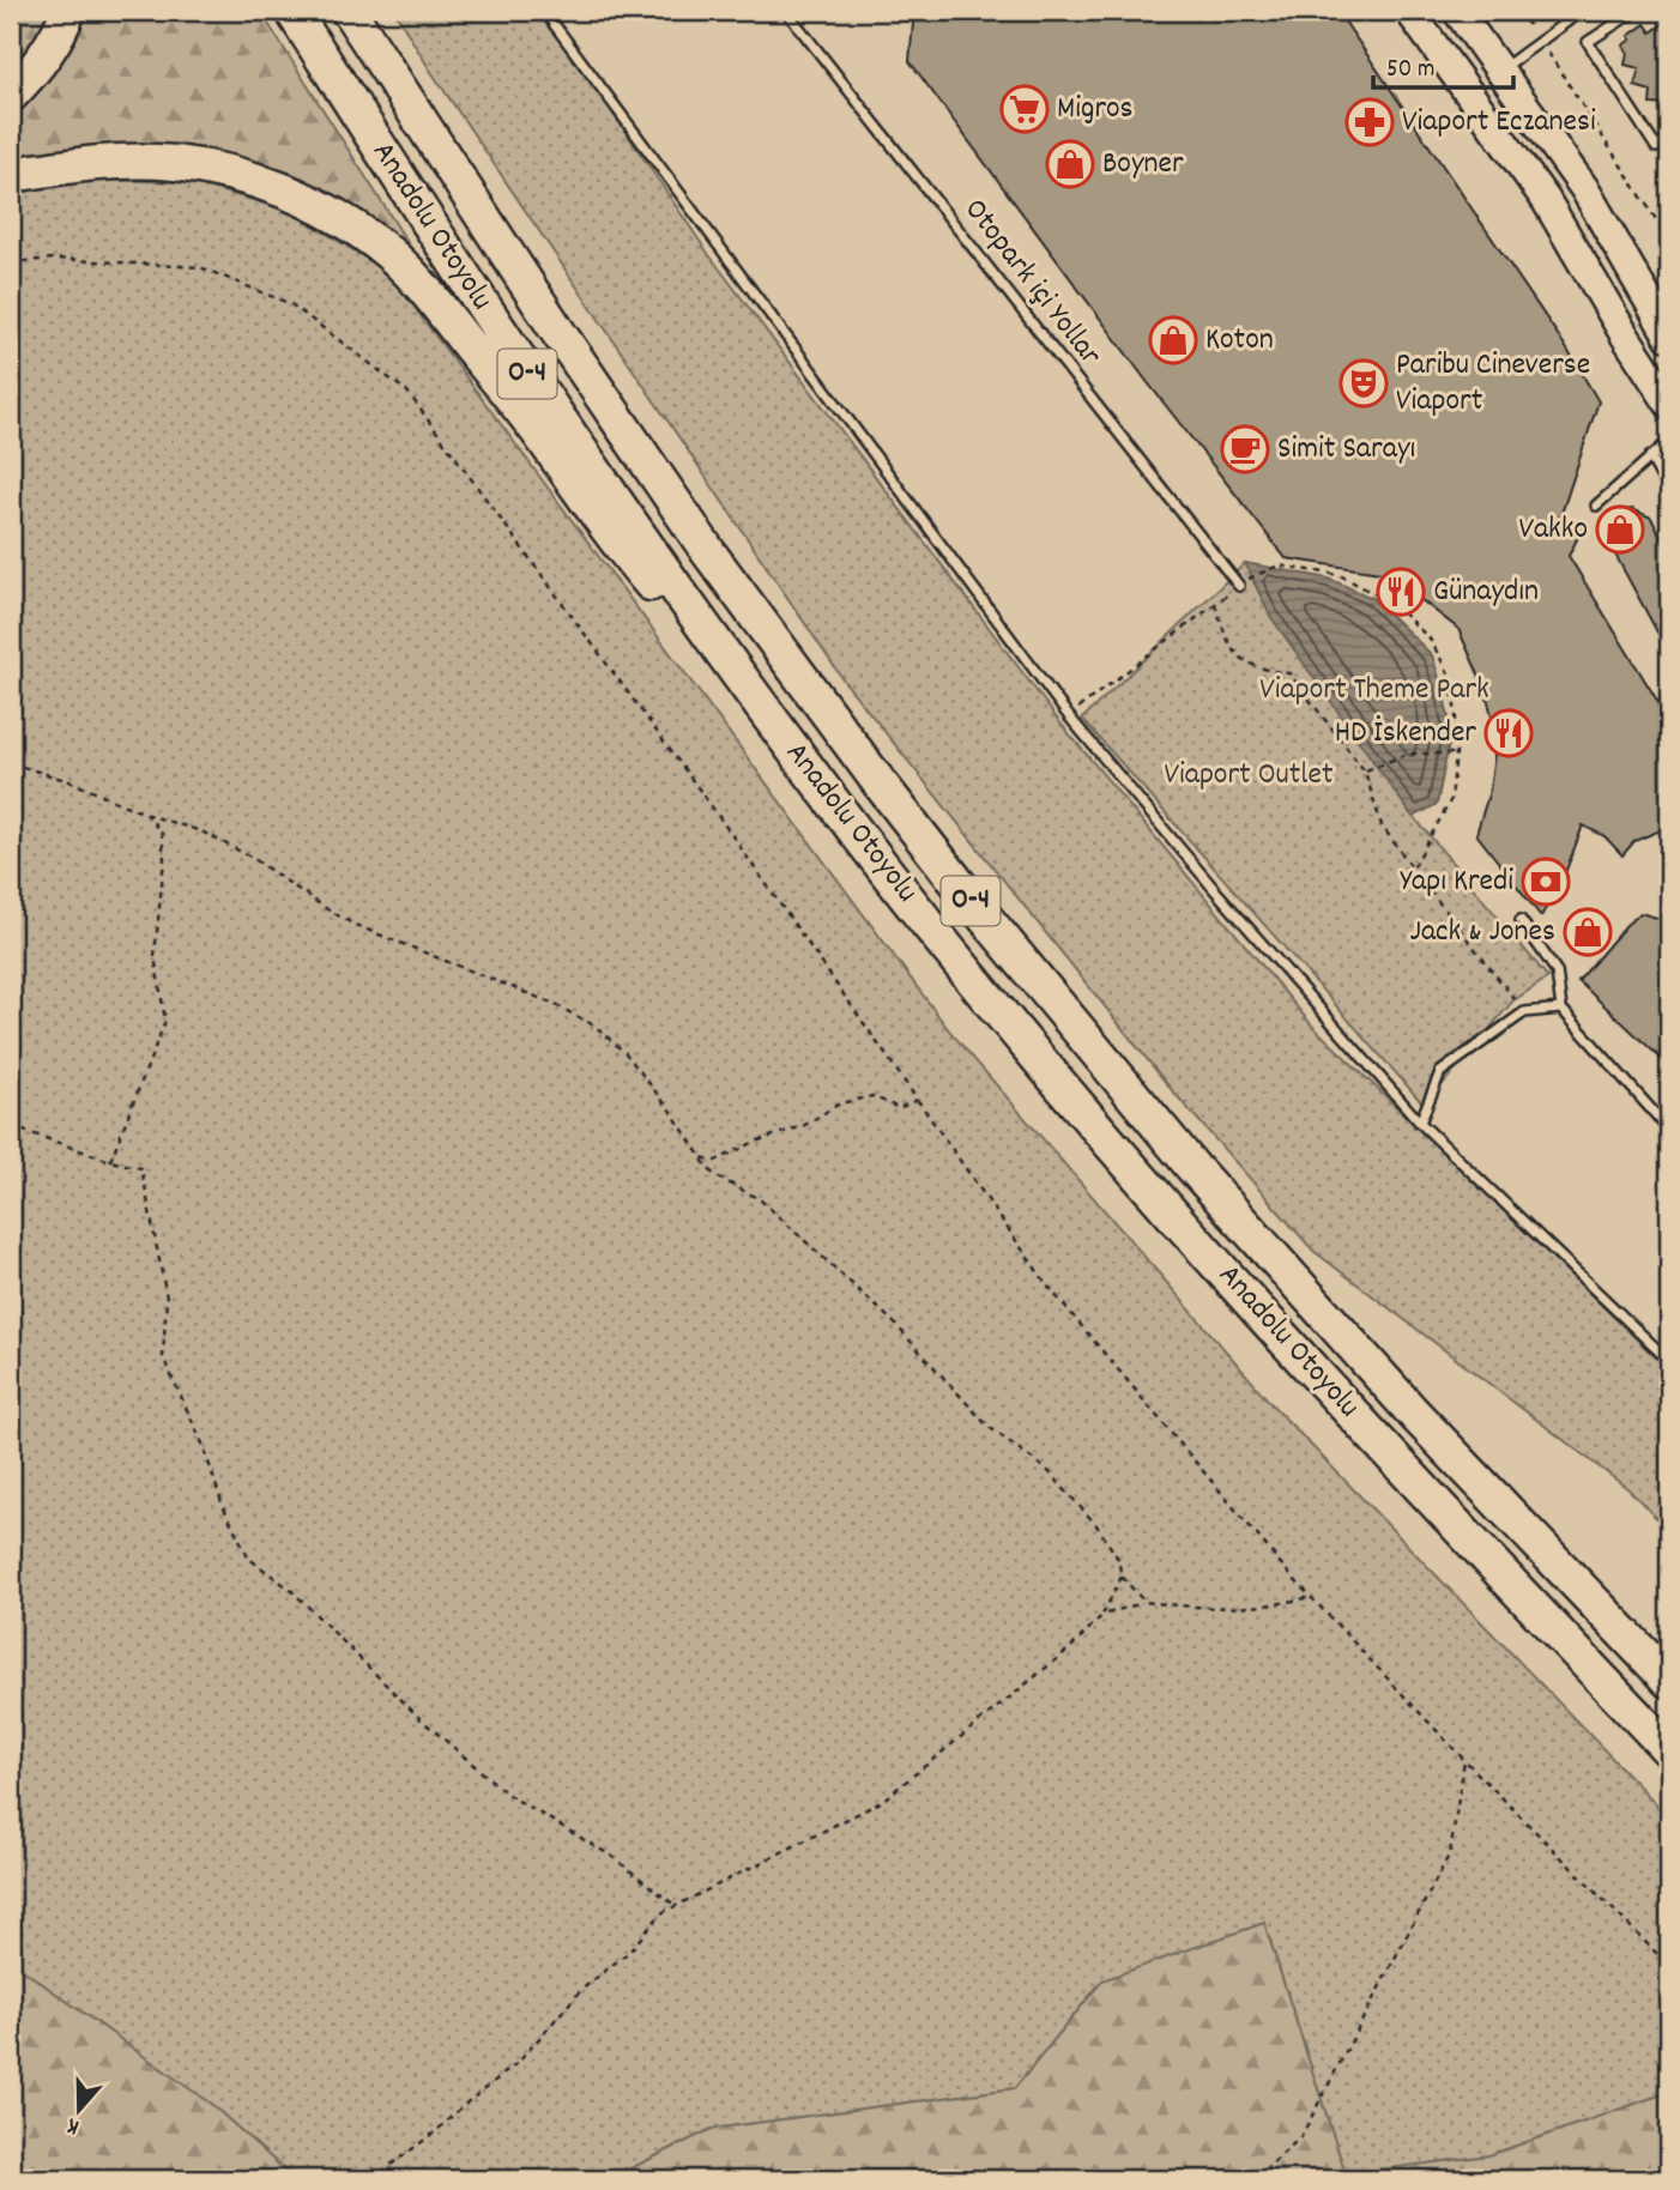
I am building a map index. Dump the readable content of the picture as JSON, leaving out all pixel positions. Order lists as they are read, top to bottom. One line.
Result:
{"streets":{"highway":["Anadolu Otoyolu","O-4"],"lane":["Otopark içi Yollar"]},"parks":["Viaport Theme Park","Viaport Outlet"],"places":{"supermarket":["Migros"],"pharmacy":["Viaport Eczanesi"],"shop":["Boyner","Koton","Vakko","Jack & Jones"],"theatre":["Paribu Cineverse Viaport"],"cafe":["Simit Sarayı"],"restaurant":["Günaydın","HD İskender"],"bank":["Yapı Kredi"]},"scale_bar":"50 m","north":"bottom"}
